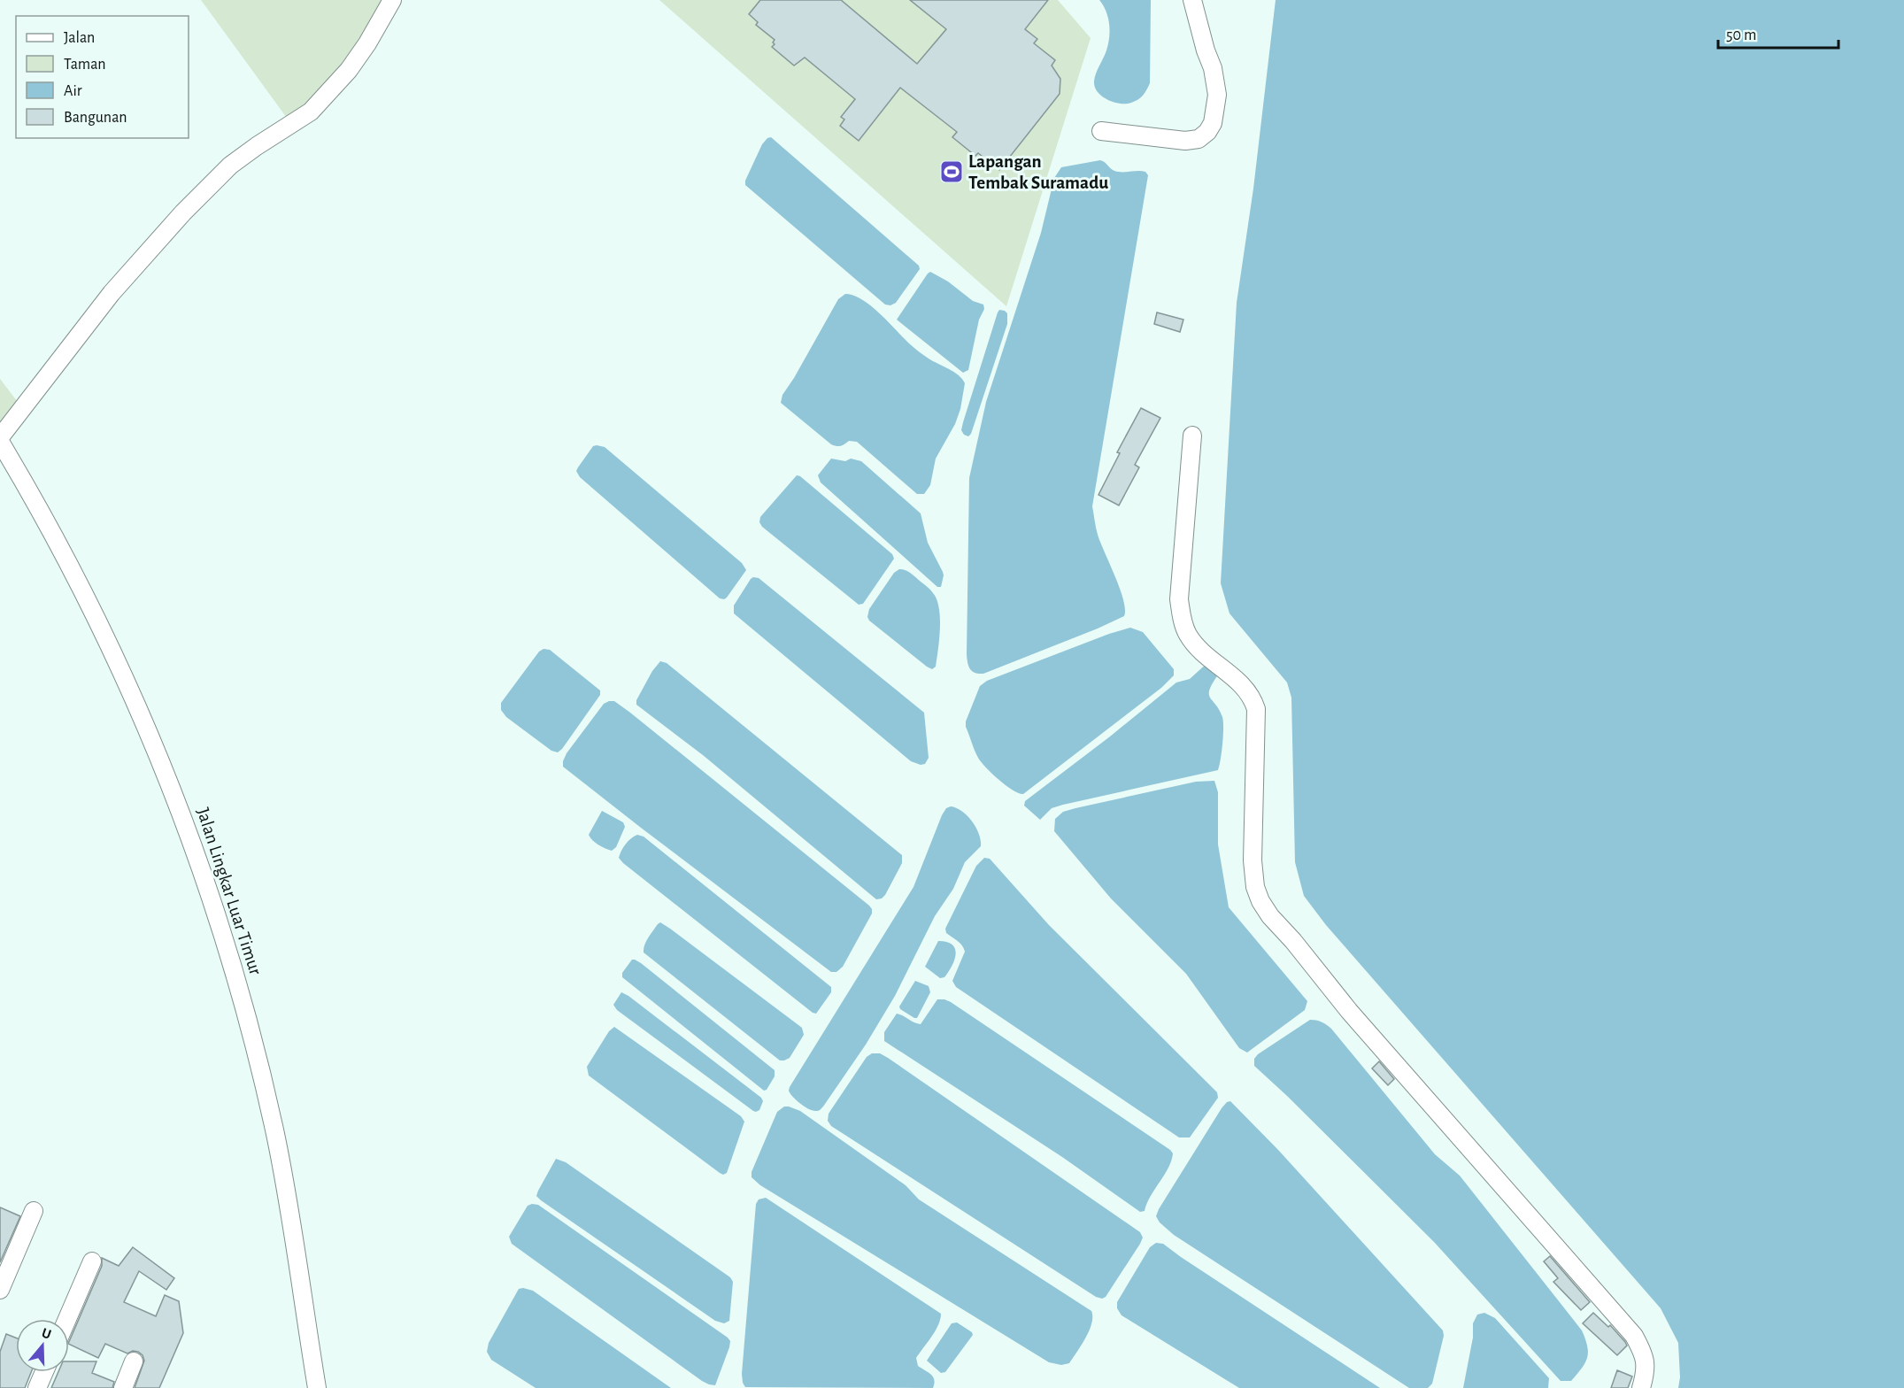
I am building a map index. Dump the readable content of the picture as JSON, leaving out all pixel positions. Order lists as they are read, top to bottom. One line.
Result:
{"streets":{"street":["Jalan Lingkar Luar Timur"]},"places":{"sports":["Lapangan Tembak Suramadu"]},"legend":["Jalan","Taman","Air","Bangunan"],"scale_bar":"50 m","north":"top"}
